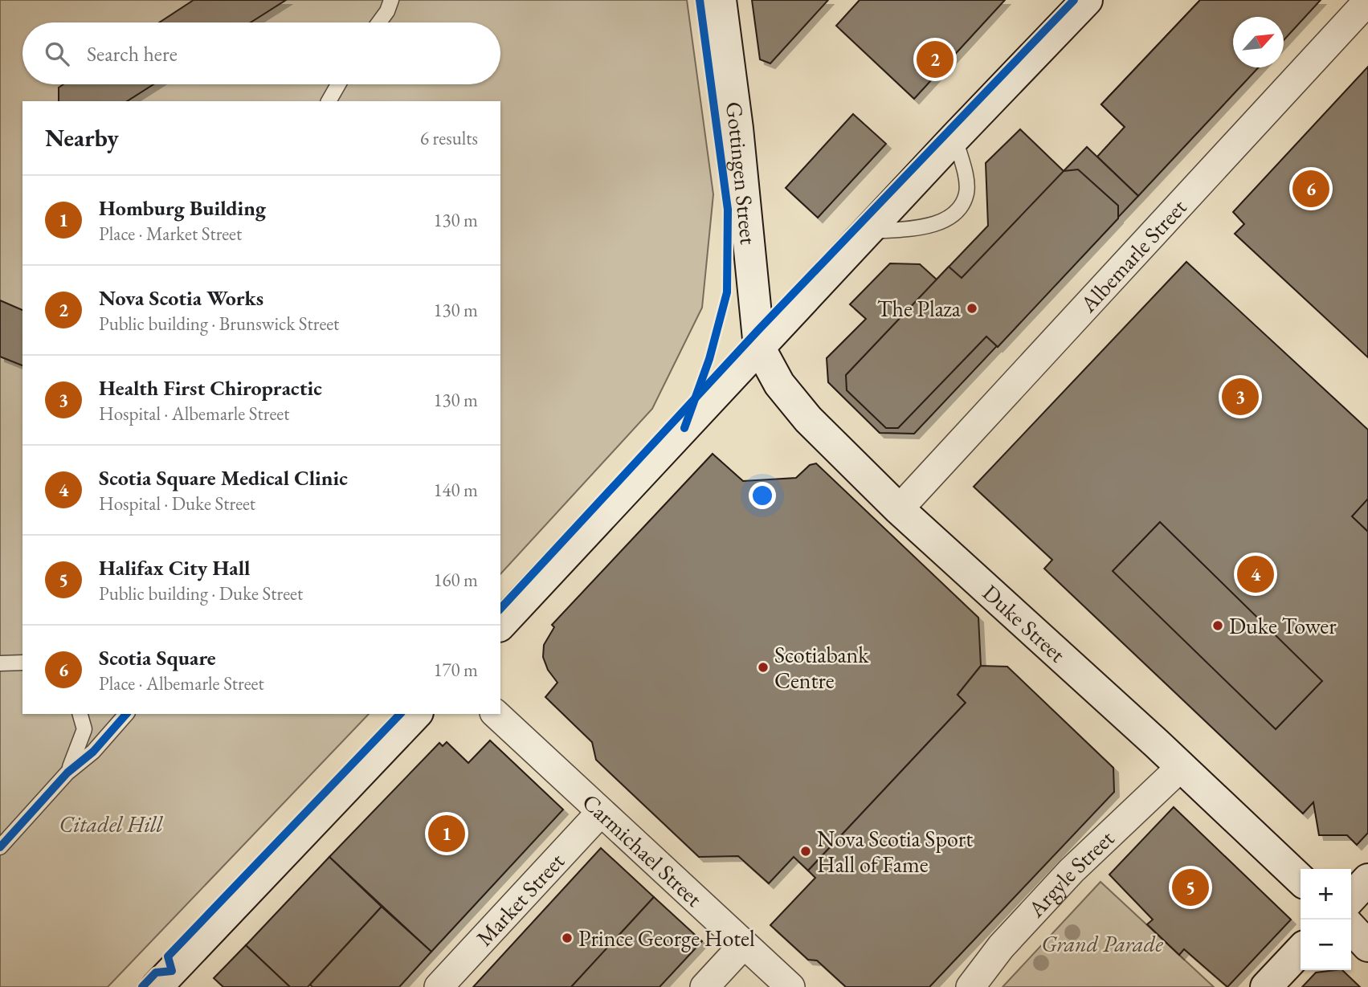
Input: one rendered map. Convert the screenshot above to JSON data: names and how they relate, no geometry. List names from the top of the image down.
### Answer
{
  "streets": {
    "street": [
      "Gottingen Street",
      "Albemarle Street",
      "Duke Street",
      "Carmichael Street",
      "Argyle Street",
      "Market Street"
    ]
  },
  "crossings": [
    ["Gottingen Street", "Duke Street"],
    ["Albemarle Street", "Duke Street"],
    ["Duke Street", "Argyle Street"],
    ["Carmichael Street", "Market Street"]
  ],
  "parks": ["Citadel Hill", "Grand Parade"],
  "places": [
    "The Plaza",
    "Duke Tower",
    "Scotiabank Centre",
    "Nova Scotia Sport Hall of Fame",
    "Prince George Hotel"
  ],
  "north": "top right",
  "page": {
    "search": "Search here",
    "pins": [
      "2",
      "6",
      "3",
      "4",
      "1",
      "5"
    ],
    "heading": ["Nearby", "6 results"],
    "list": [
      {
        "mark": "1",
        "name": "Homburg Building",
        "note": "Place · Market Street",
        "value": "130 m"
      },
      {
        "mark": "2",
        "name": "Nova Scotia Works",
        "note": "Public building · Brunswick Street",
        "value": "130 m"
      },
      {
        "mark": "3",
        "name": "Health First Chiropractic",
        "note": "Hospital · Albemarle Street",
        "value": "130 m"
      },
      {
        "mark": "4",
        "name": "Scotia Square Medical Clinic",
        "note": "Hospital · Duke Street",
        "value": "140 m"
      },
      {
        "mark": "5",
        "name": "Halifax City Hall",
        "note": "Public building · Duke Street",
        "value": "160 m"
      },
      {
        "mark": "6",
        "name": "Scotia Square",
        "note": "Place · Albemarle Street",
        "value": "170 m"
      }
    ],
    "map_buttons": ["+", "−"]
  }
}
